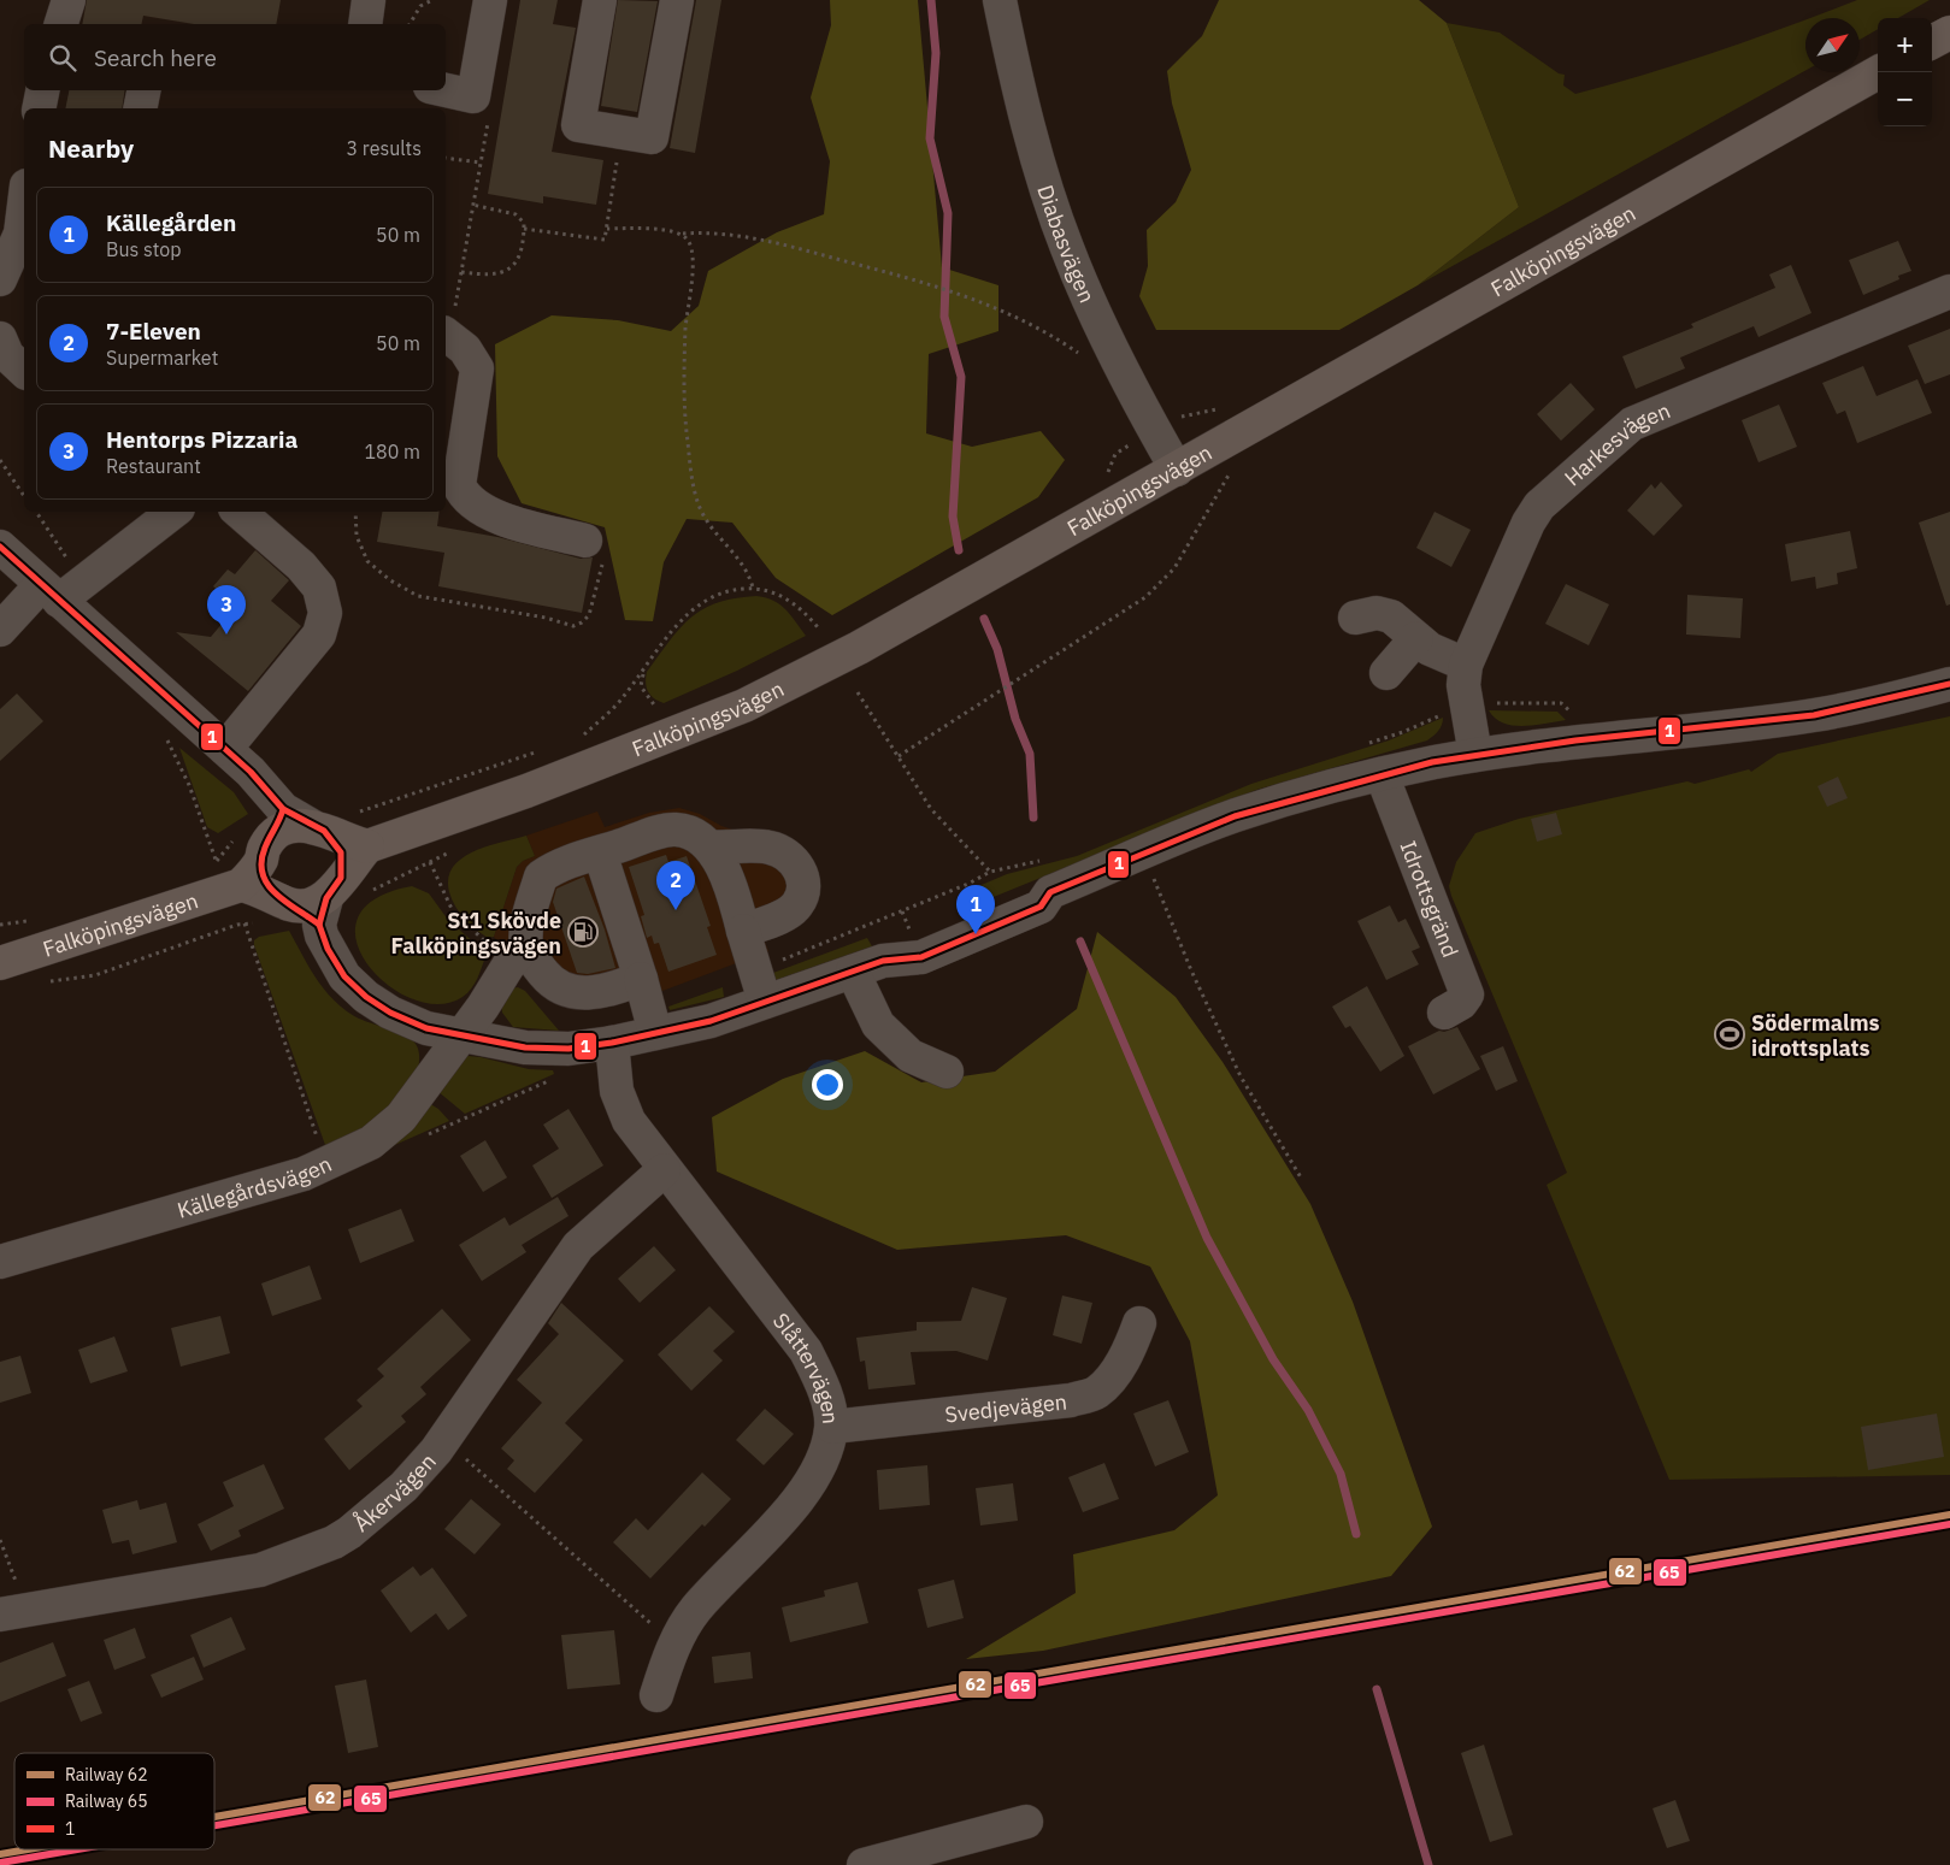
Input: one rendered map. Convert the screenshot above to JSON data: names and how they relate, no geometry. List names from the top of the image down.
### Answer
{
  "streets": {
    "main road": ["Falköpingsvägen"],
    "street": [
      "Diabasvägen",
      "Harkesvägen",
      "Idrottsgränd",
      "Källegårdsvägen",
      "Slåttervägen",
      "Svedjevägen",
      "Åkervägen"
    ]
  },
  "crossings": [
    ["Diabasvägen", "Falköpingsvägen"],
    ["Slåttervägen", "Svedjevägen"],
    ["Slåttervägen", "Åkervägen"]
  ],
  "places": {
    "fuel station": ["St1 Skövde Falköpingsvägen"],
    "sports": ["Södermalms idrottsplats"]
  },
  "lines": ["transit line 1", "rail line 62", "rail line 65"],
  "legend": ["Railway 62", "Railway 65", "1"],
  "north": "top right",
  "page": {
    "map_buttons": ["+", "−"],
    "search": "Search here",
    "heading": ["Nearby", "3 results"],
    "list": [
      {
        "mark": "1",
        "name": "Källegården",
        "note": "Bus stop",
        "value": "50 m"
      },
      {
        "mark": "2",
        "name": "7-Eleven",
        "note": "Supermarket",
        "value": "50 m"
      },
      {
        "mark": "3",
        "name": "Hentorps Pizzaria",
        "note": "Restaurant",
        "value": "180 m"
      }
    ],
    "pins": ["3", "2", "1"]
  }
}
